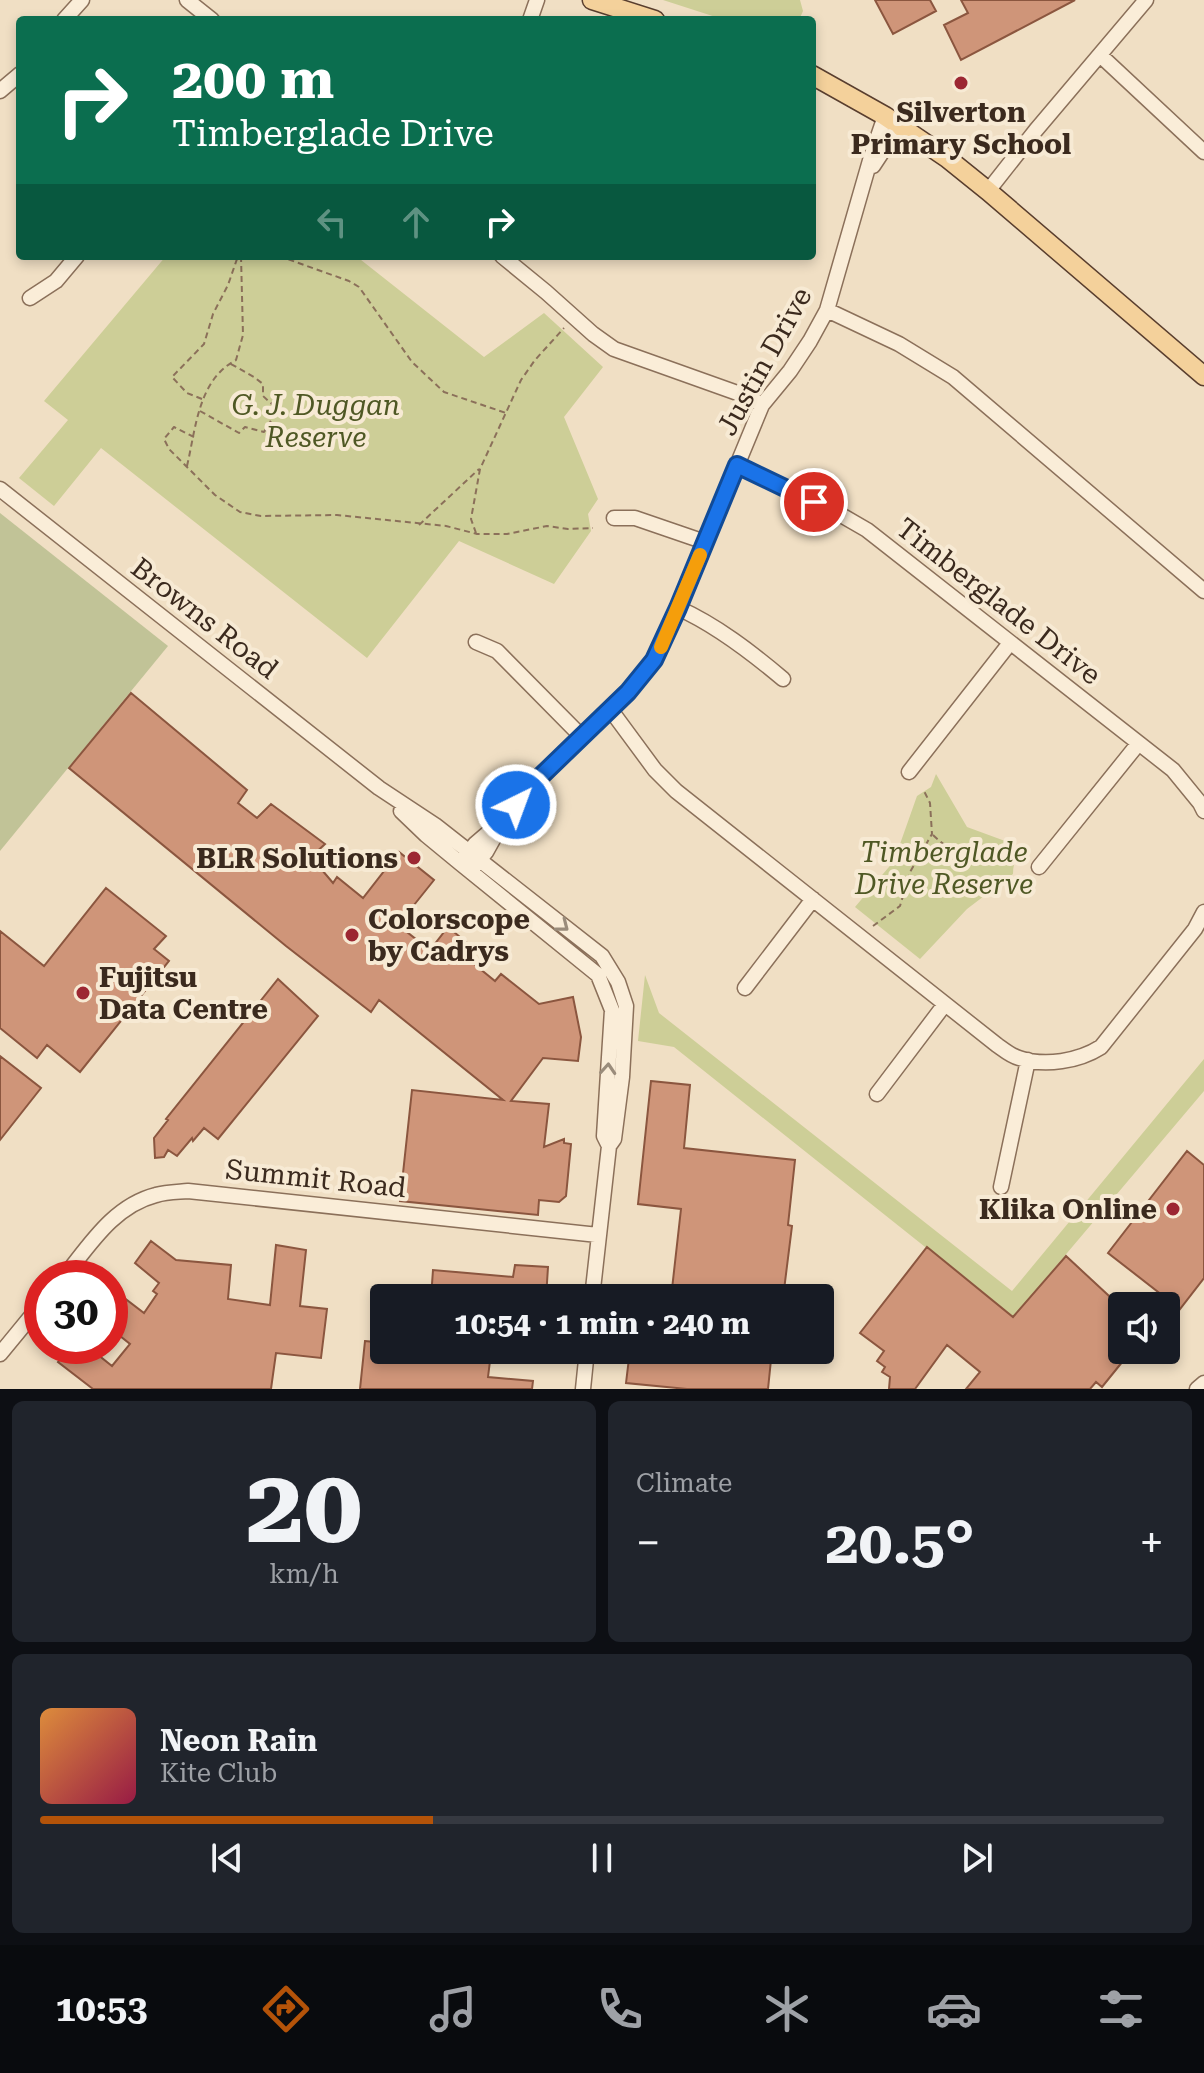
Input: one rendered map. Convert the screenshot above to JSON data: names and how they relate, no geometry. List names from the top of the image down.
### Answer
{
  "streets": {
    "street": [
      "Justin Drive",
      "Timberglade Drive",
      "Browns Road",
      "Summit Road"
    ]
  },
  "crossings": [
    ["Justin Drive", "Timberglade Drive"],
    ["Justin Drive", "Browns Road"],
    ["Browns Road", "Summit Road"]
  ],
  "parks": ["G. J. Duggan Reserve", "Timberglade Drive Reserve"],
  "places": [
    "Silverton Primary School",
    "BLR Solutions",
    "Colorscope by Cadrys",
    "Fujitsu Data Centre",
    "Klika Online"
  ],
  "page": {
    "turn": ["200 m", "Timberglade Drive"],
    "limit": "30",
    "trip": "10:54 · 1 min · 240 m",
    "tile": [
      ["20", "km/h"],
      "Climate"
    ],
    "heat": ["−", "20.5°", "+"],
    "song": ["Neon Rain", "Kite Club"],
    "tabs": "10:53"
  }
}
